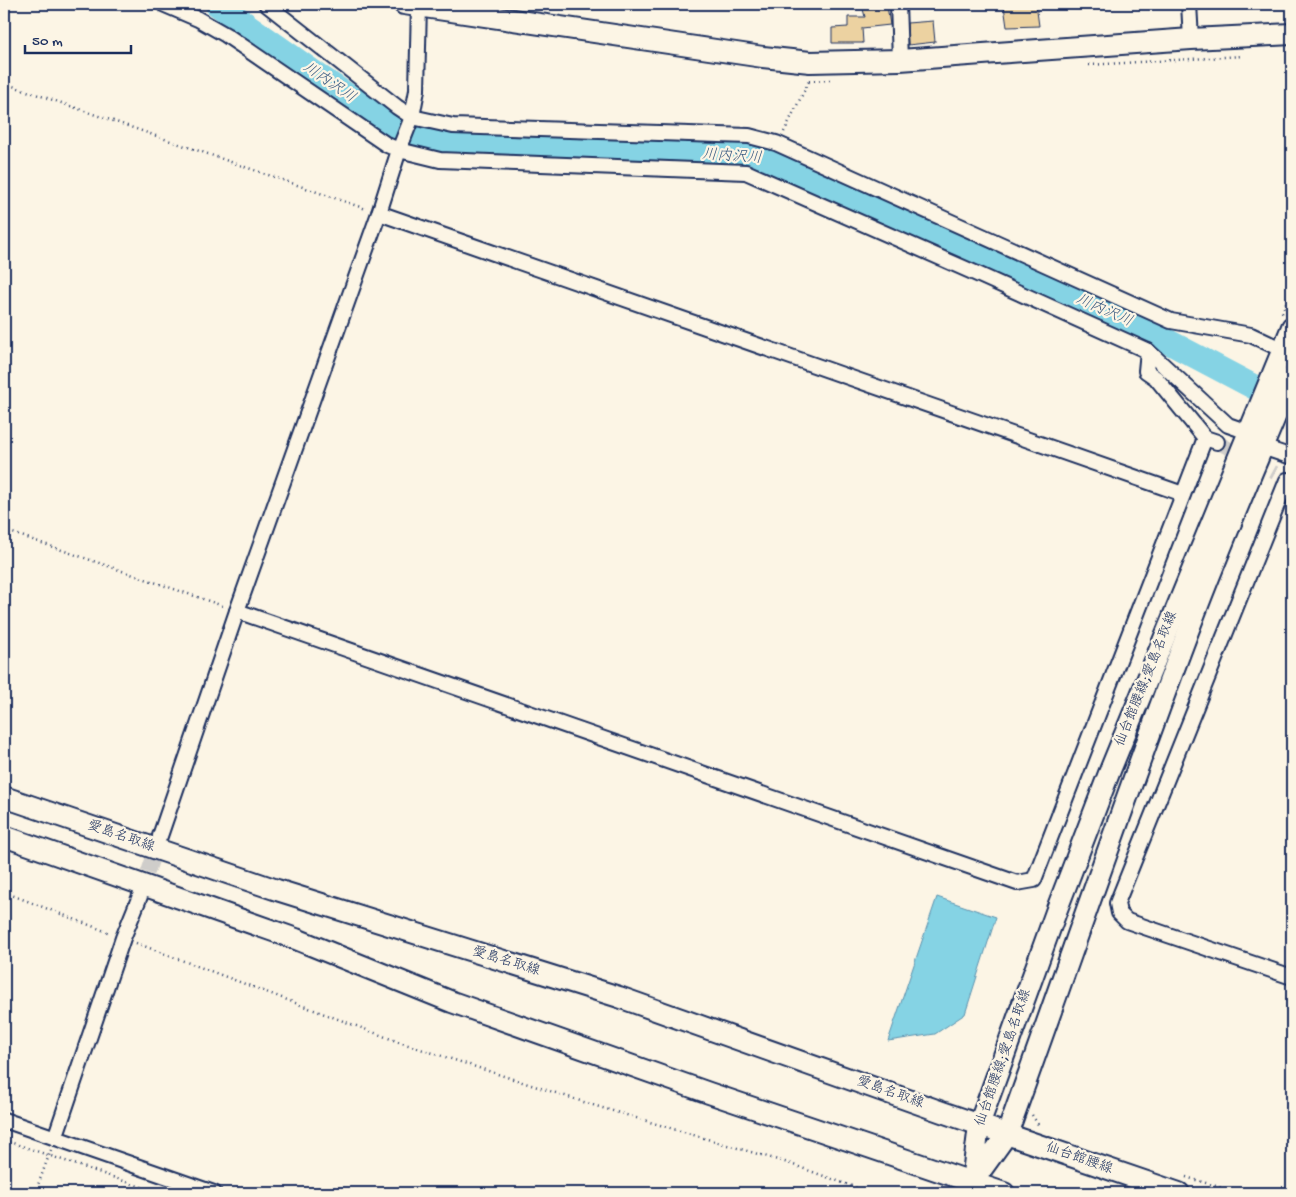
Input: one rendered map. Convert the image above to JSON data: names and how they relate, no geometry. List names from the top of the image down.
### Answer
{
  "streets": {
    "main road": ["仙台館腰線;愛島名取線", "愛島名取線", "仙台館腰線"]
  },
  "crossings": [
    ["仙台館腰線;愛島名取線", "愛島名取線"],
    ["仙台館腰線;愛島名取線", "仙台館腰線"],
    ["愛島名取線", "仙台館腰線"]
  ],
  "water": ["川内沢川"],
  "scale_bar": "50 m"
}
